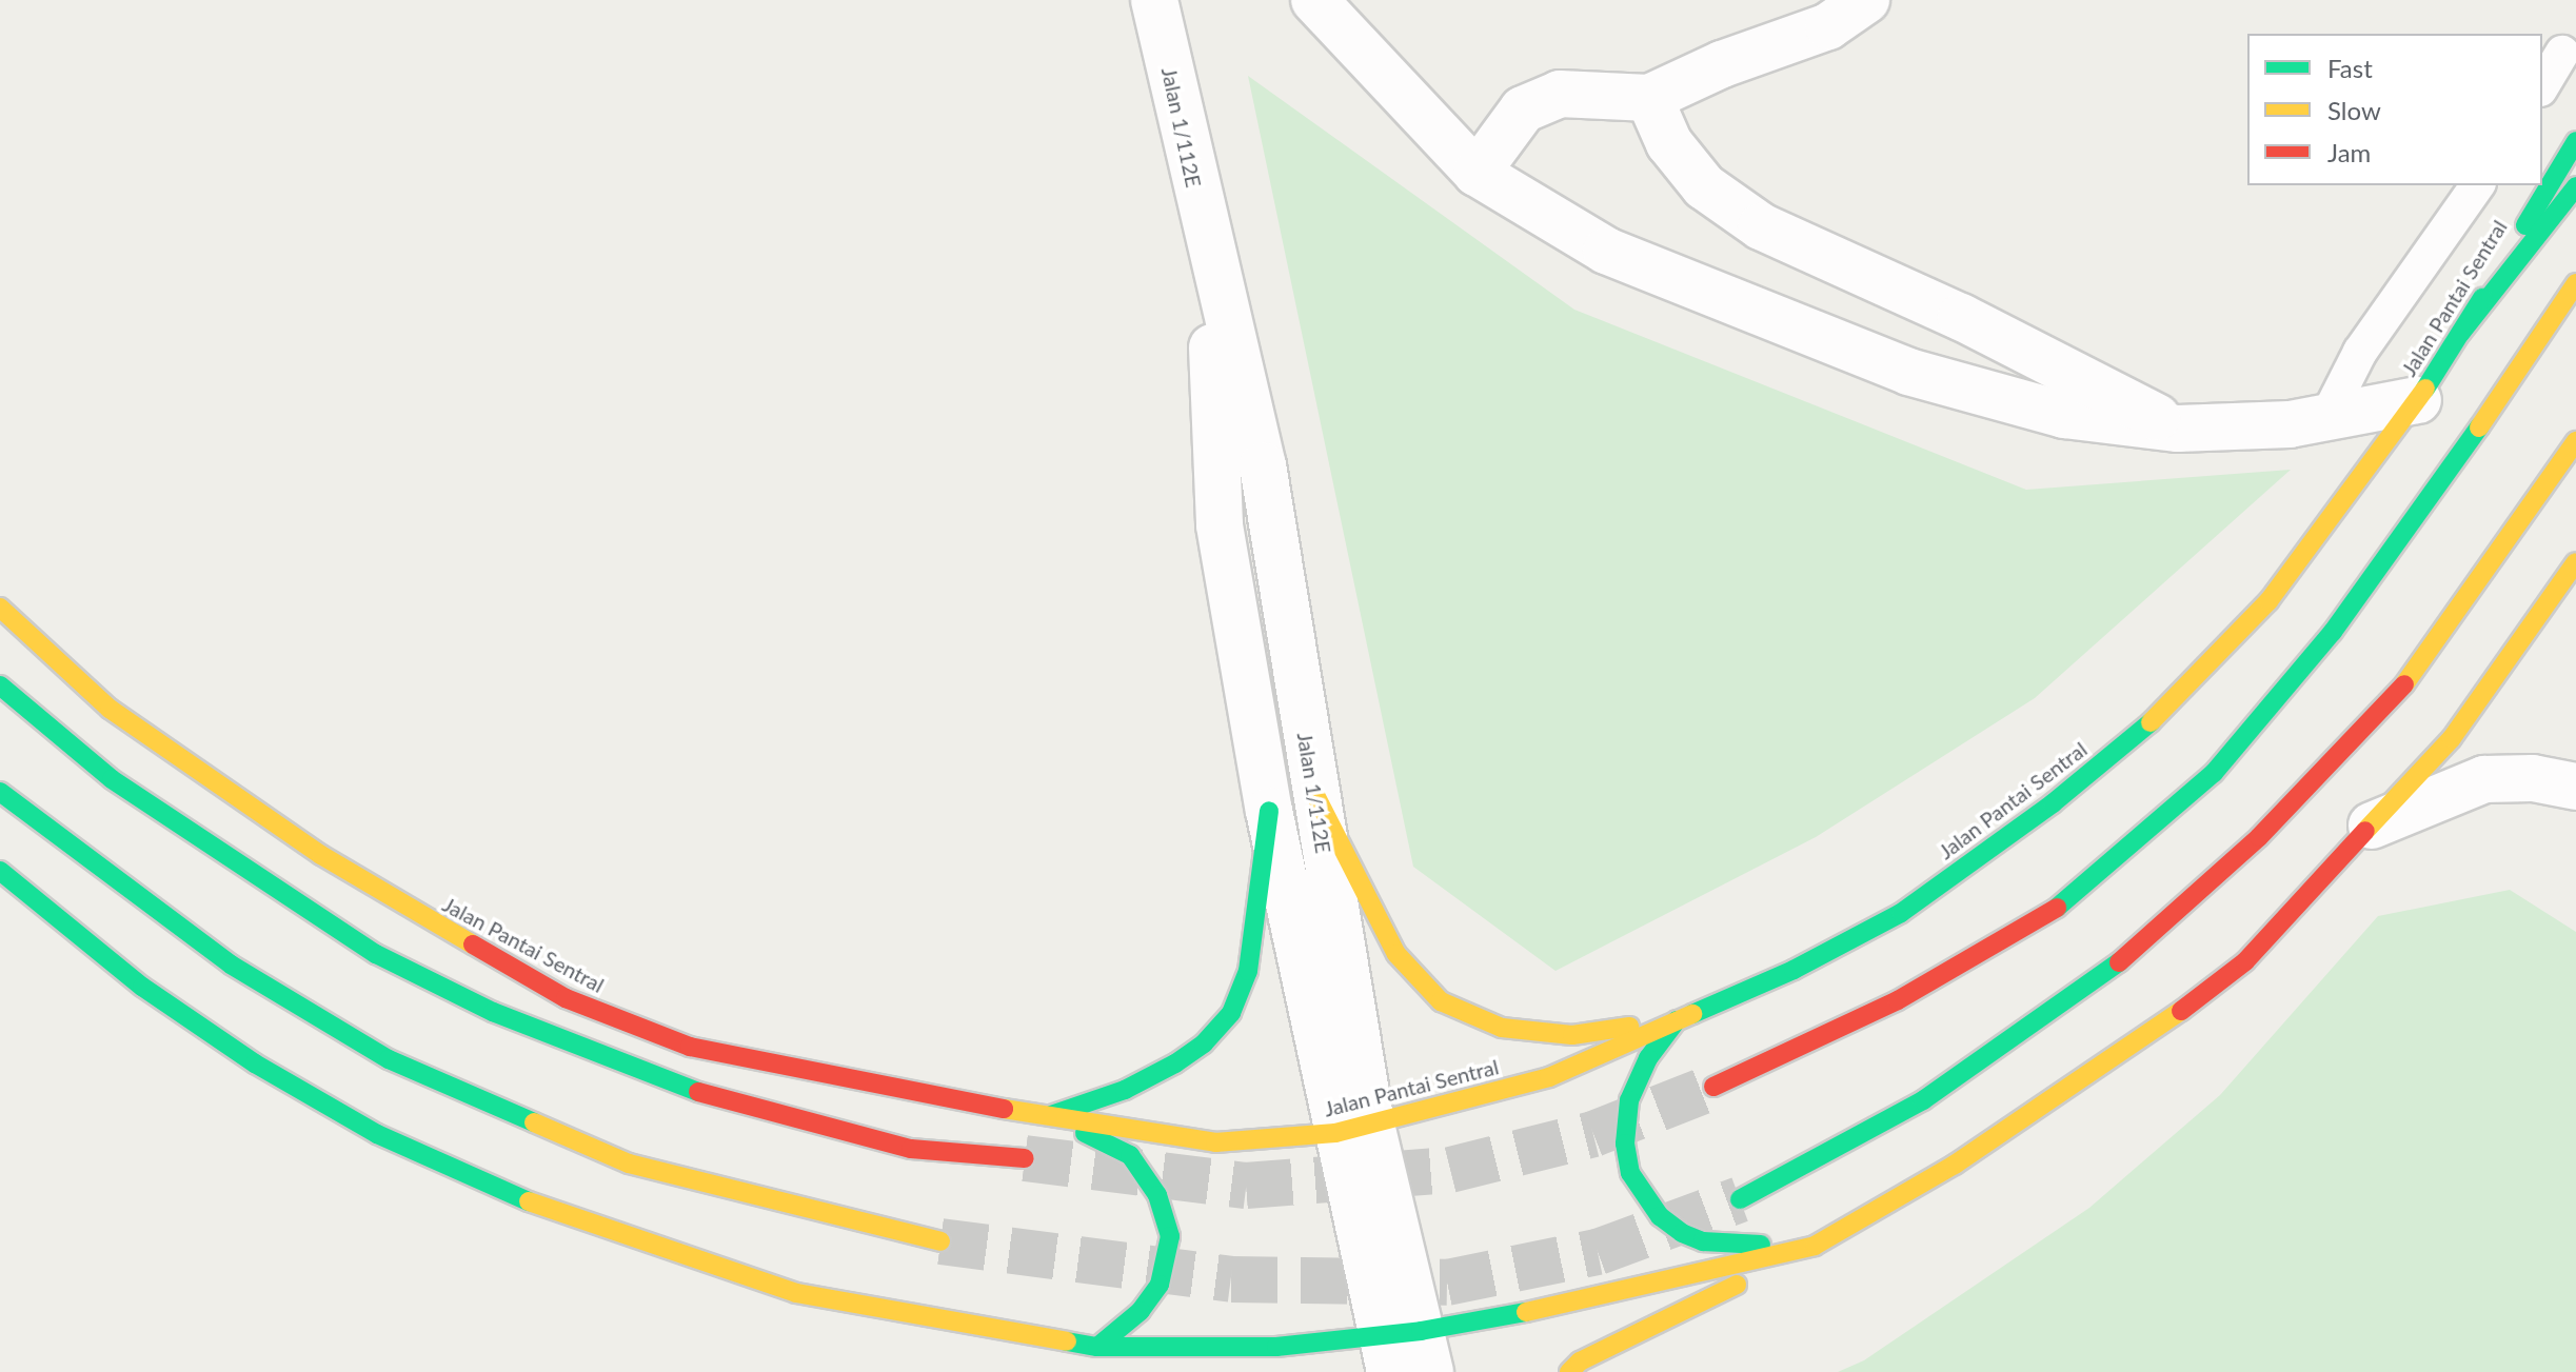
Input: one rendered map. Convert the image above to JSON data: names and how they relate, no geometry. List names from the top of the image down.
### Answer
{
  "streets": {
    "main road": ["Jalan Pantai Sentral"],
    "street": ["Jalan 1/112E"]
  },
  "crossings": [
    ["Jalan 1/112E", "Jalan Pantai Sentral"]
  ],
  "legend": ["Fast", "Slow", "Jam"]
}
